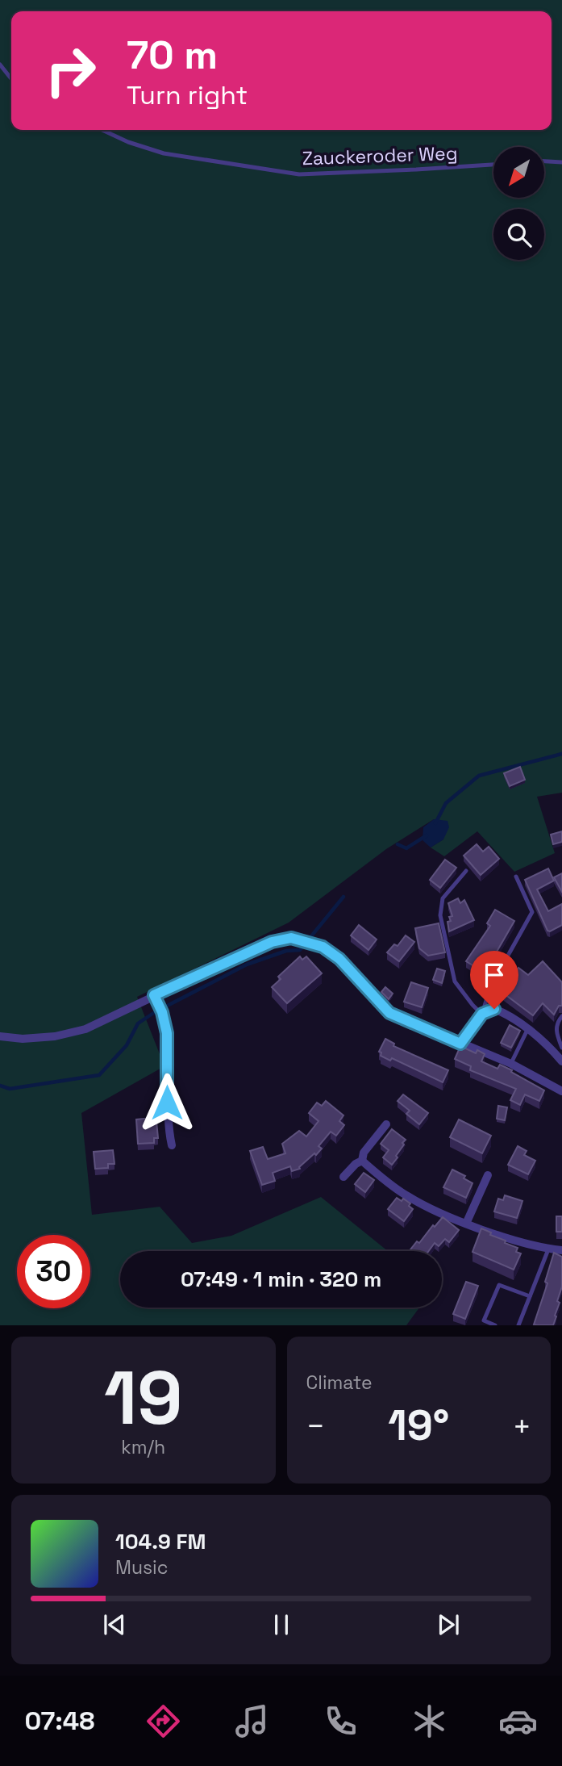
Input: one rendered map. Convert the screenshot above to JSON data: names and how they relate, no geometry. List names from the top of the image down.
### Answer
{
  "streets": {
    "lane": ["Zauckeroder Weg"]
  },
  "north": "bottom left",
  "page": {
    "turn": ["70 m", "Turn right"],
    "limit": "30",
    "trip": "07:49 · 1 min · 320 m",
    "tile": [
      ["19", "km/h"],
      "Climate"
    ],
    "heat": ["−", "19°", "+"],
    "song": ["104.9 FM", "Music"],
    "tabs": "07:48"
  }
}
